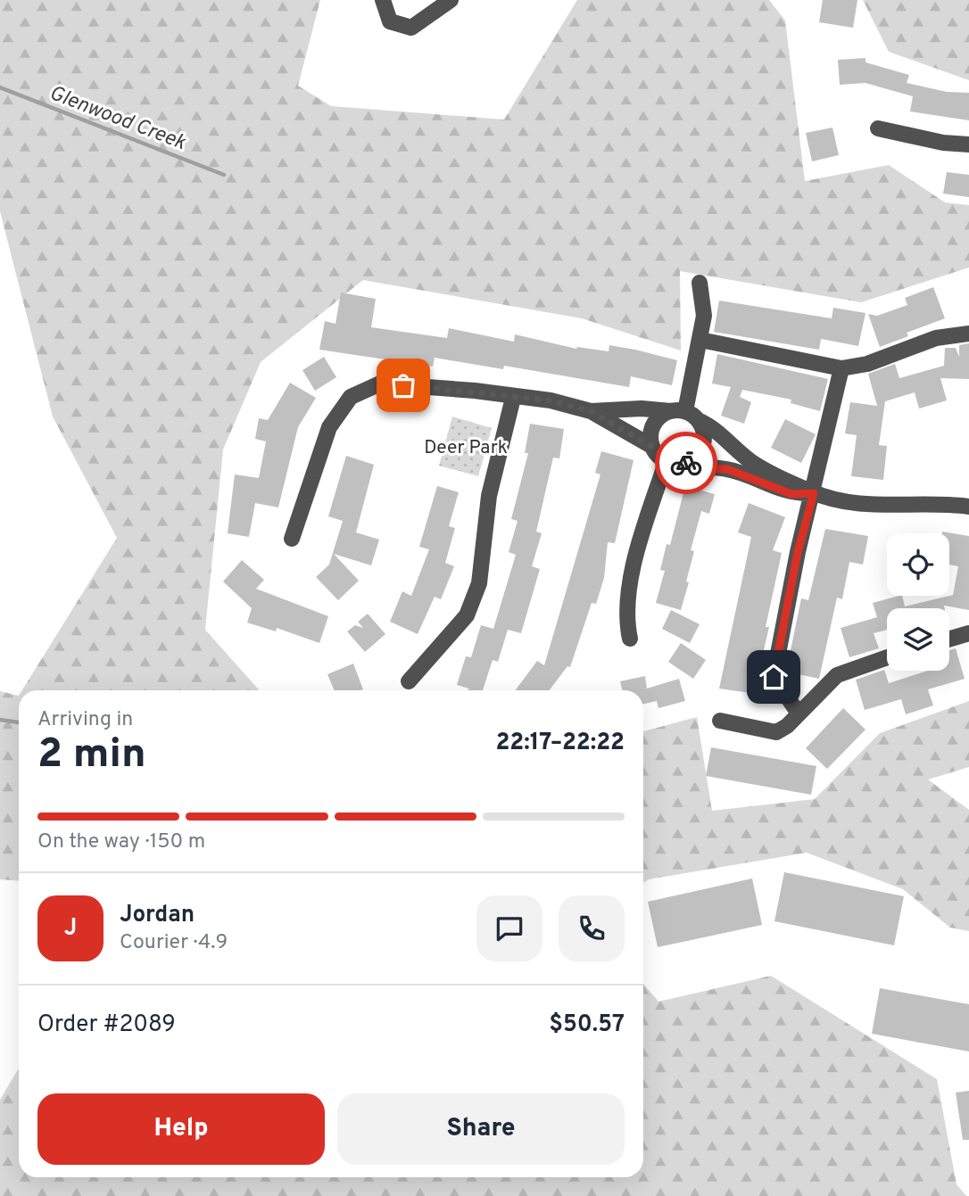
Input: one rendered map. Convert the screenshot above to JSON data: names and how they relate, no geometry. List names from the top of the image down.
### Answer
{
  "water": ["Glenwood Creek"],
  "parks": ["Deer Park"],
  "page": {
    "heading": ["2 min", "Arriving in", "22:17–22:22"],
    "panel": [
      "Jordan",
      "Courier · 4.9",
      "Order #2089",
      "$50.57"
    ],
    "bar": "On the way · 150 m",
    "round": "J",
    "buttons": ["Help", "Share"]
  }
}
